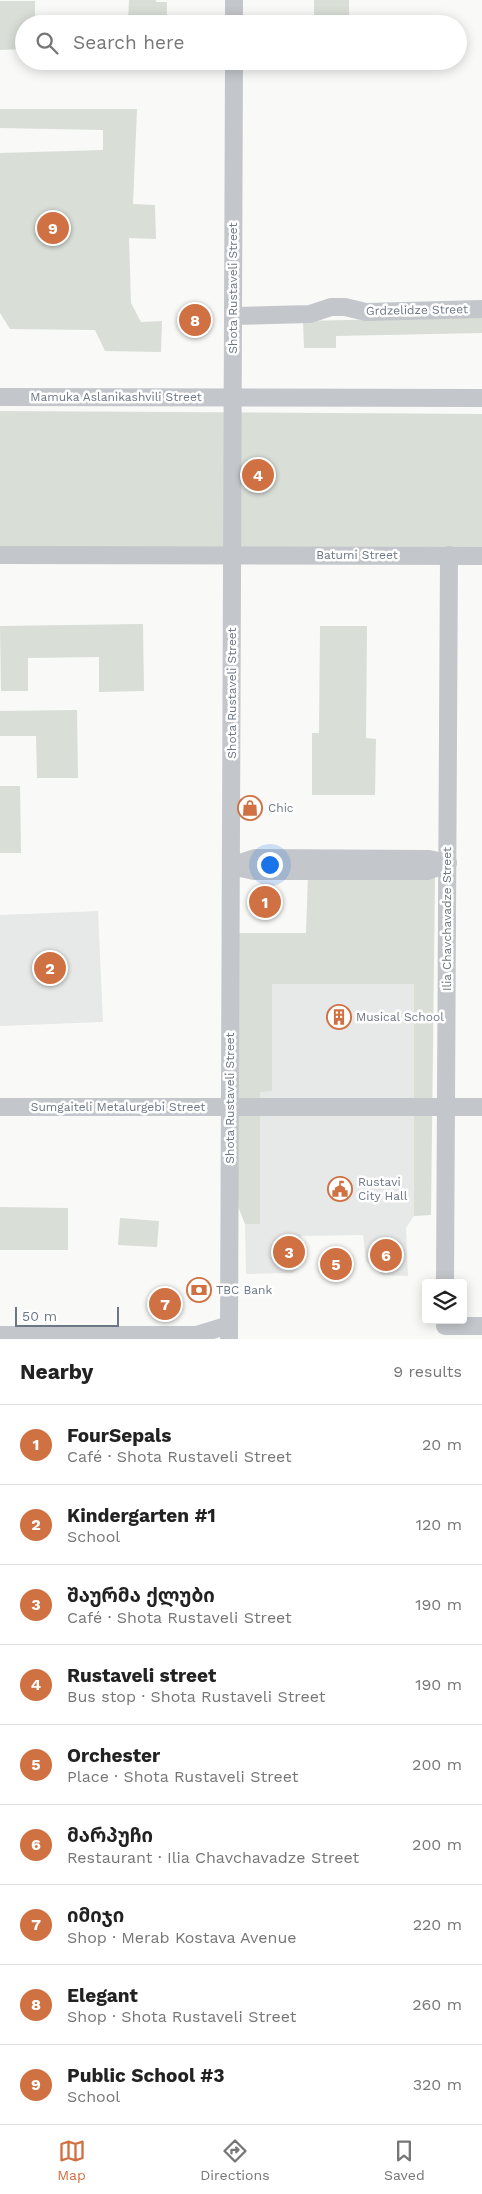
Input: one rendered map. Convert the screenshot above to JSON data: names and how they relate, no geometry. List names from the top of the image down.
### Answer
{
  "streets": {
    "street": [
      "Shota Rustaveli Street",
      "Grdzelidze Street",
      "Mamuka Aslanikashvili Street",
      "Batumi Street",
      "Ilia Chavchavadze Street",
      "Sumgaiteli Metalurgebi Street"
    ]
  },
  "crossings": [
    ["Shota Rustaveli Street", "Grdzelidze Street"],
    ["Shota Rustaveli Street", "Mamuka Aslanikashvili Street"],
    ["Shota Rustaveli Street", "Batumi Street"],
    ["Shota Rustaveli Street", "Sumgaiteli Metalurgebi Street"],
    ["Batumi Street", "Ilia Chavchavadze Street"],
    ["Ilia Chavchavadze Street", "Sumgaiteli Metalurgebi Street"]
  ],
  "places": {
    "shop": ["Chic"],
    "building": ["Musical School"],
    "public building": ["Rustavi City Hall"],
    "bank": ["TBC Bank"]
  },
  "scale_bar": "50 m",
  "page": {
    "search": "Search here",
    "pins": [
      "9",
      "8",
      "4",
      "1",
      "2",
      "3",
      "6",
      "5",
      "7"
    ],
    "scale": "50 m",
    "heading": ["Nearby", "9 results"],
    "list": [
      {
        "mark": "1",
        "name": "FourSepals",
        "note": "Café · Shota Rustaveli Street",
        "value": "20 m"
      },
      {
        "mark": "2",
        "name": "Kindergarten #1",
        "note": "School",
        "value": "120 m"
      },
      {
        "mark": "3",
        "name": "შაურმა ქლუბი",
        "note": "Café · Shota Rustaveli Street",
        "value": "190 m"
      },
      {
        "mark": "4",
        "name": "Rustaveli street",
        "note": "Bus stop · Shota Rustaveli Street",
        "value": "190 m"
      },
      {
        "mark": "5",
        "name": "Orchester",
        "note": "Place · Shota Rustaveli Street",
        "value": "200 m"
      },
      {
        "mark": "6",
        "name": "მარპუჩი",
        "note": "Restaurant · Ilia Chavchavadze Street",
        "value": "200 m"
      },
      {
        "mark": "7",
        "name": "იმიჯი",
        "note": "Shop · Merab Kostava Avenue",
        "value": "220 m"
      },
      {
        "mark": "8",
        "name": "Elegant",
        "note": "Shop · Shota Rustaveli Street",
        "value": "260 m"
      },
      {
        "mark": "9",
        "name": "Public School #3",
        "note": "School",
        "value": "320 m"
      }
    ],
    "nav": ["Map", "Directions", "Saved"]
  }
}
